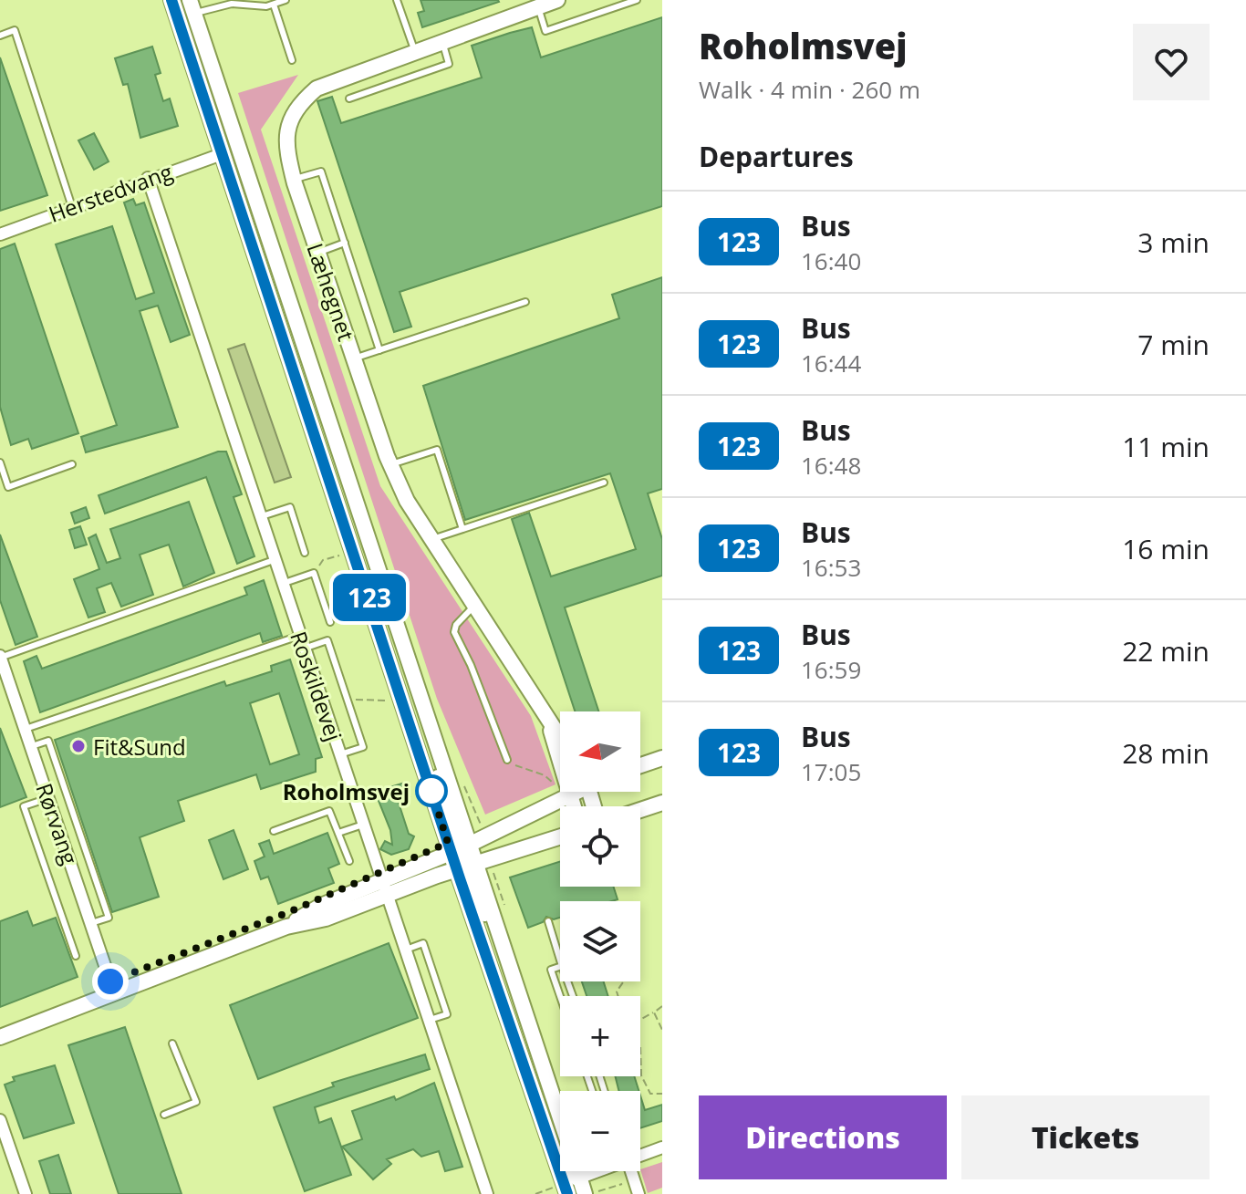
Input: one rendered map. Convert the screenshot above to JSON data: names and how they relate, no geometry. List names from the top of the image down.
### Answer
{
  "streets": {
    "main road": ["Læhegnet"],
    "street": ["Herstedvang", "Roskildevej", "Rørvang"]
  },
  "crossings": [
    ["Herstedvang", "Roskildevej"]
  ],
  "places": ["Fit&Sund", "Roholmsvej"],
  "lines": ["bus line 123"],
  "north": "left",
  "page": {
    "on_map": "123",
    "heading": [
      ["Roholmsvej", "Walk · 4 min · 260 m"],
      "Departures"
    ],
    "list": [
      {
        "mark": "123",
        "name": "Bus",
        "note": "16:40",
        "value": "3 min"
      },
      {
        "mark": "123",
        "name": "Bus",
        "note": "16:44",
        "value": "7 min"
      },
      {
        "mark": "123",
        "name": "Bus",
        "note": "16:48",
        "value": "11 min"
      },
      {
        "mark": "123",
        "name": "Bus",
        "note": "16:53",
        "value": "16 min"
      },
      {
        "mark": "123",
        "name": "Bus",
        "note": "16:59",
        "value": "22 min"
      },
      {
        "mark": "123",
        "name": "Bus",
        "note": "17:05",
        "value": "28 min"
      }
    ],
    "map_buttons": ["+", "−"],
    "buttons": ["Directions", "Tickets"]
  }
}
